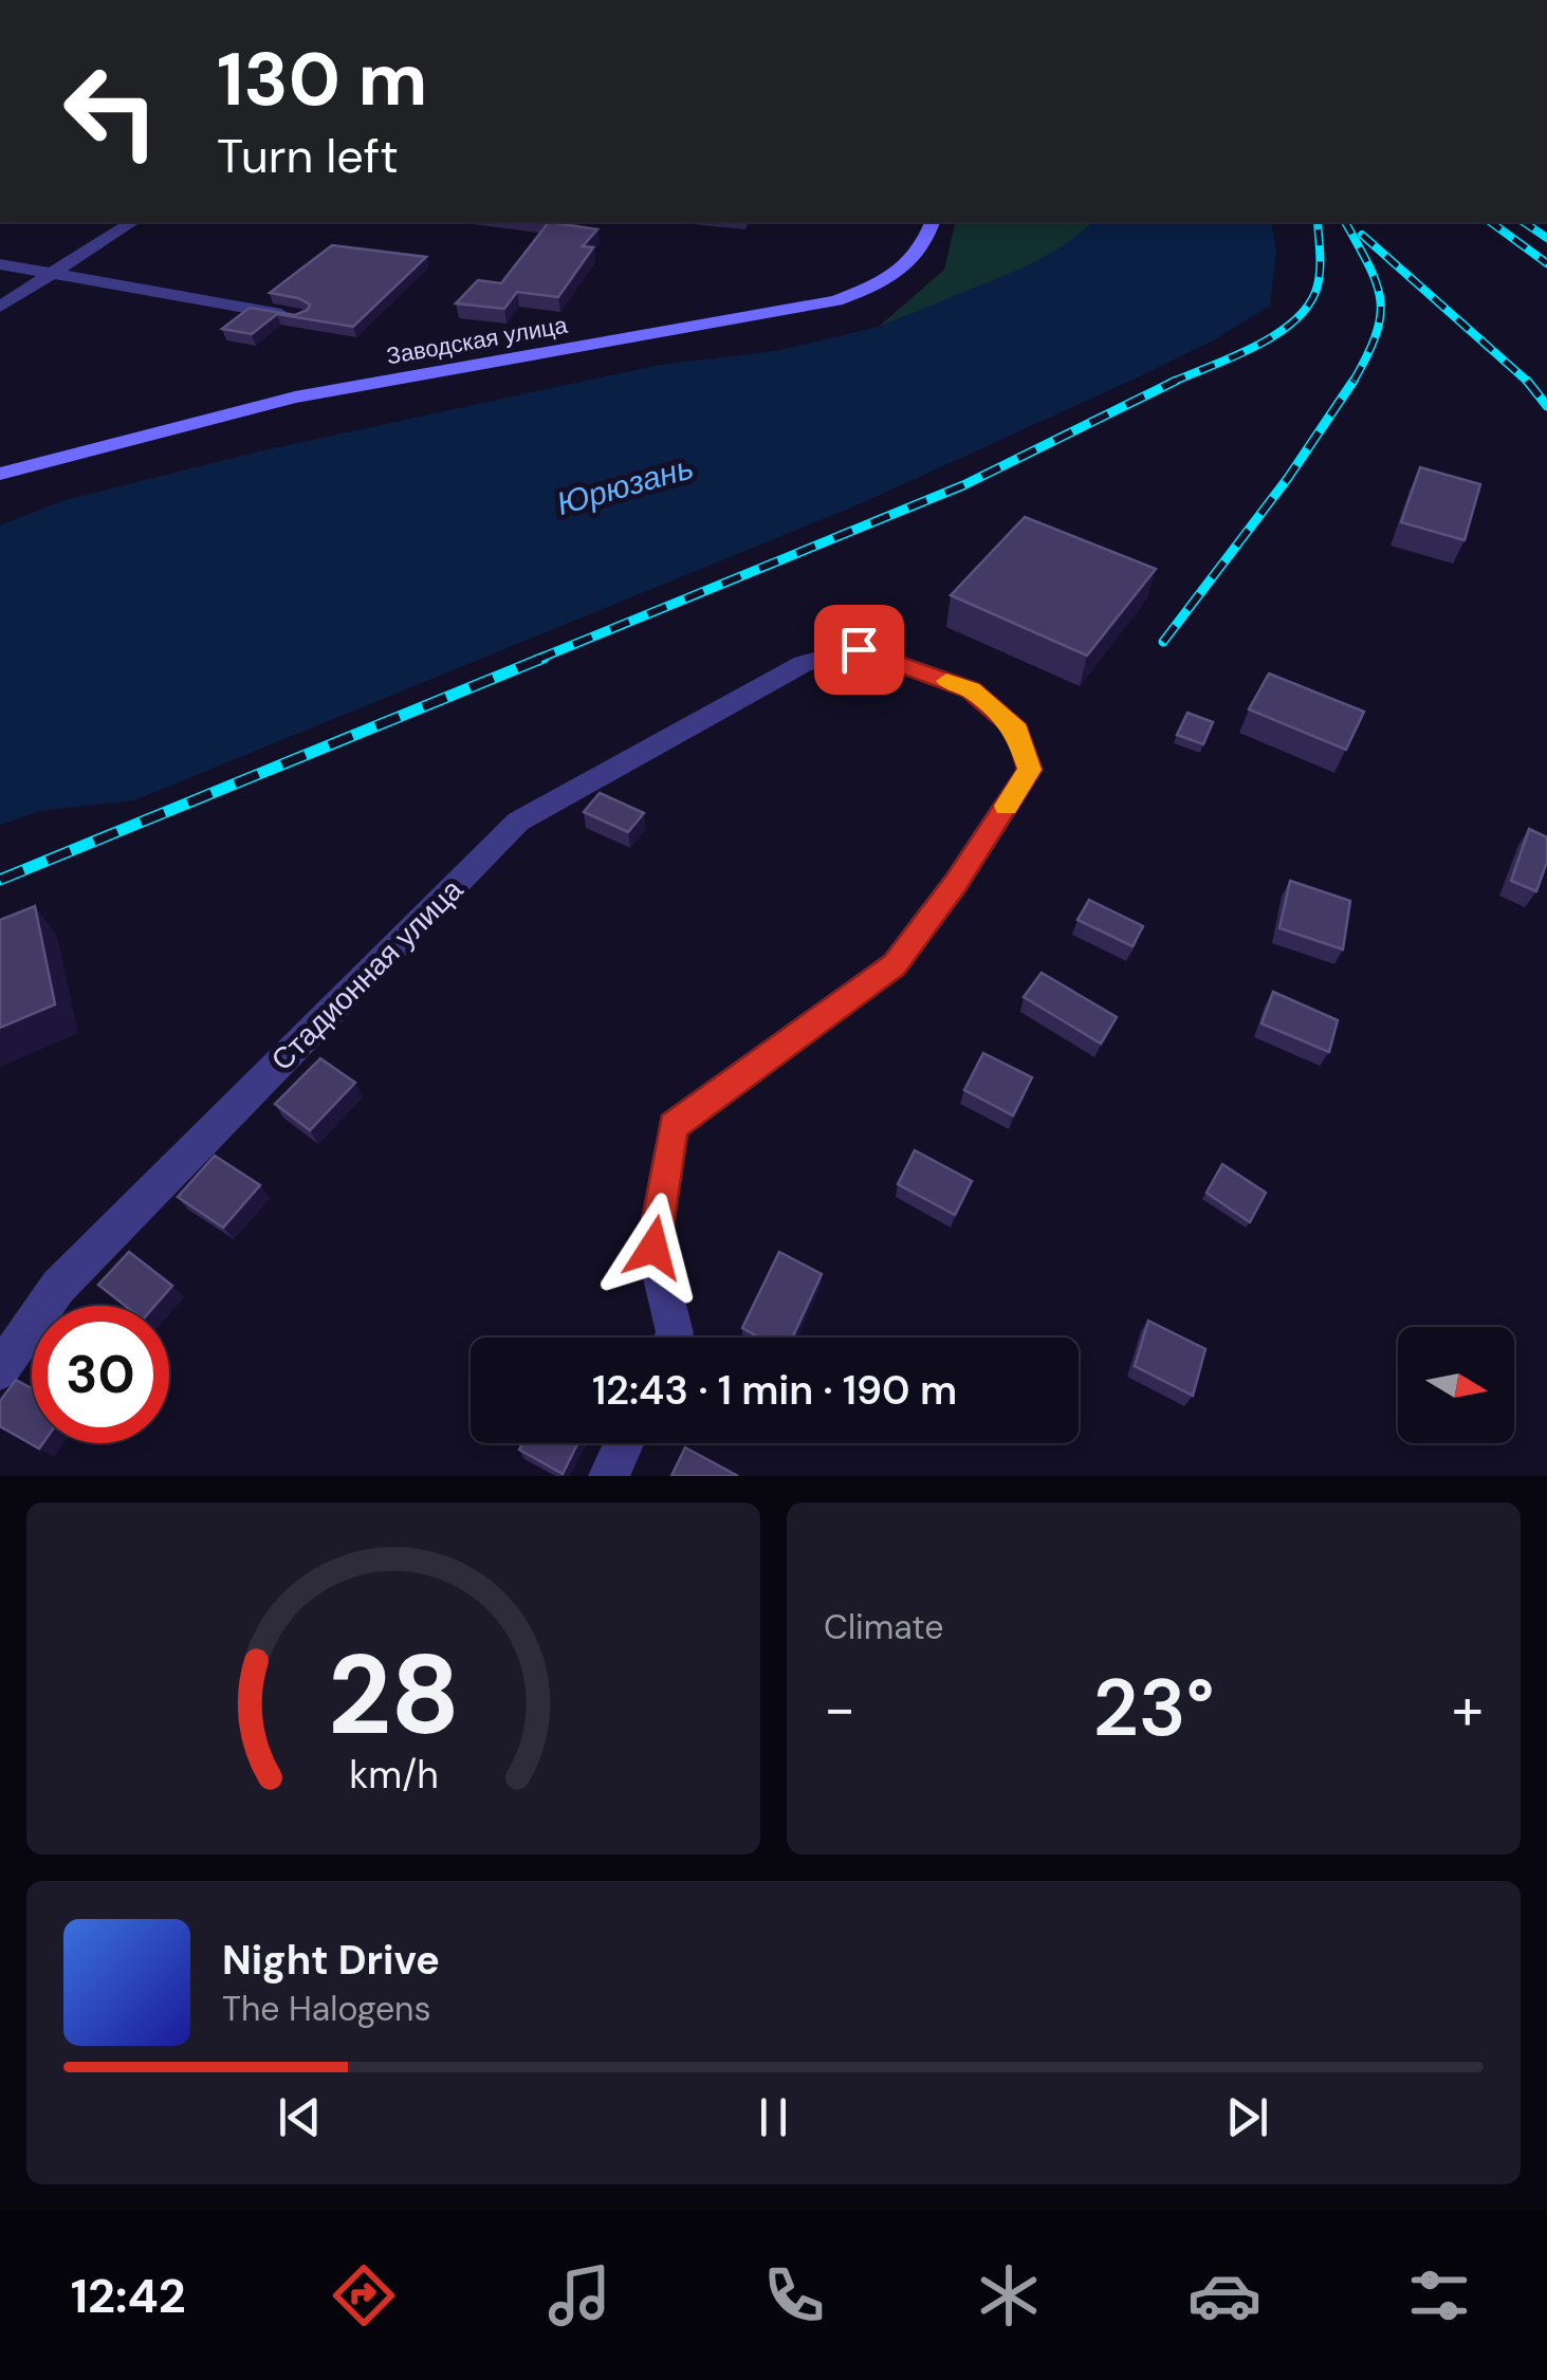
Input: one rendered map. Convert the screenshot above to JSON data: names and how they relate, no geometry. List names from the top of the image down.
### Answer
{
  "streets": {
    "street": ["Заводская улица", "Стадионная улица"]
  },
  "water": ["Юрюзань"],
  "north": "right",
  "page": {
    "turn": ["130 m", "Turn left"],
    "limit": "30",
    "trip": "12:43 · 1 min · 190 m",
    "tile": "Climate",
    "heat": ["−", "23°", "+"],
    "song": ["Night Drive", "The Halogens"],
    "tabs": "12:42",
    "gauge": ["28", "km/h"]
  }
}
